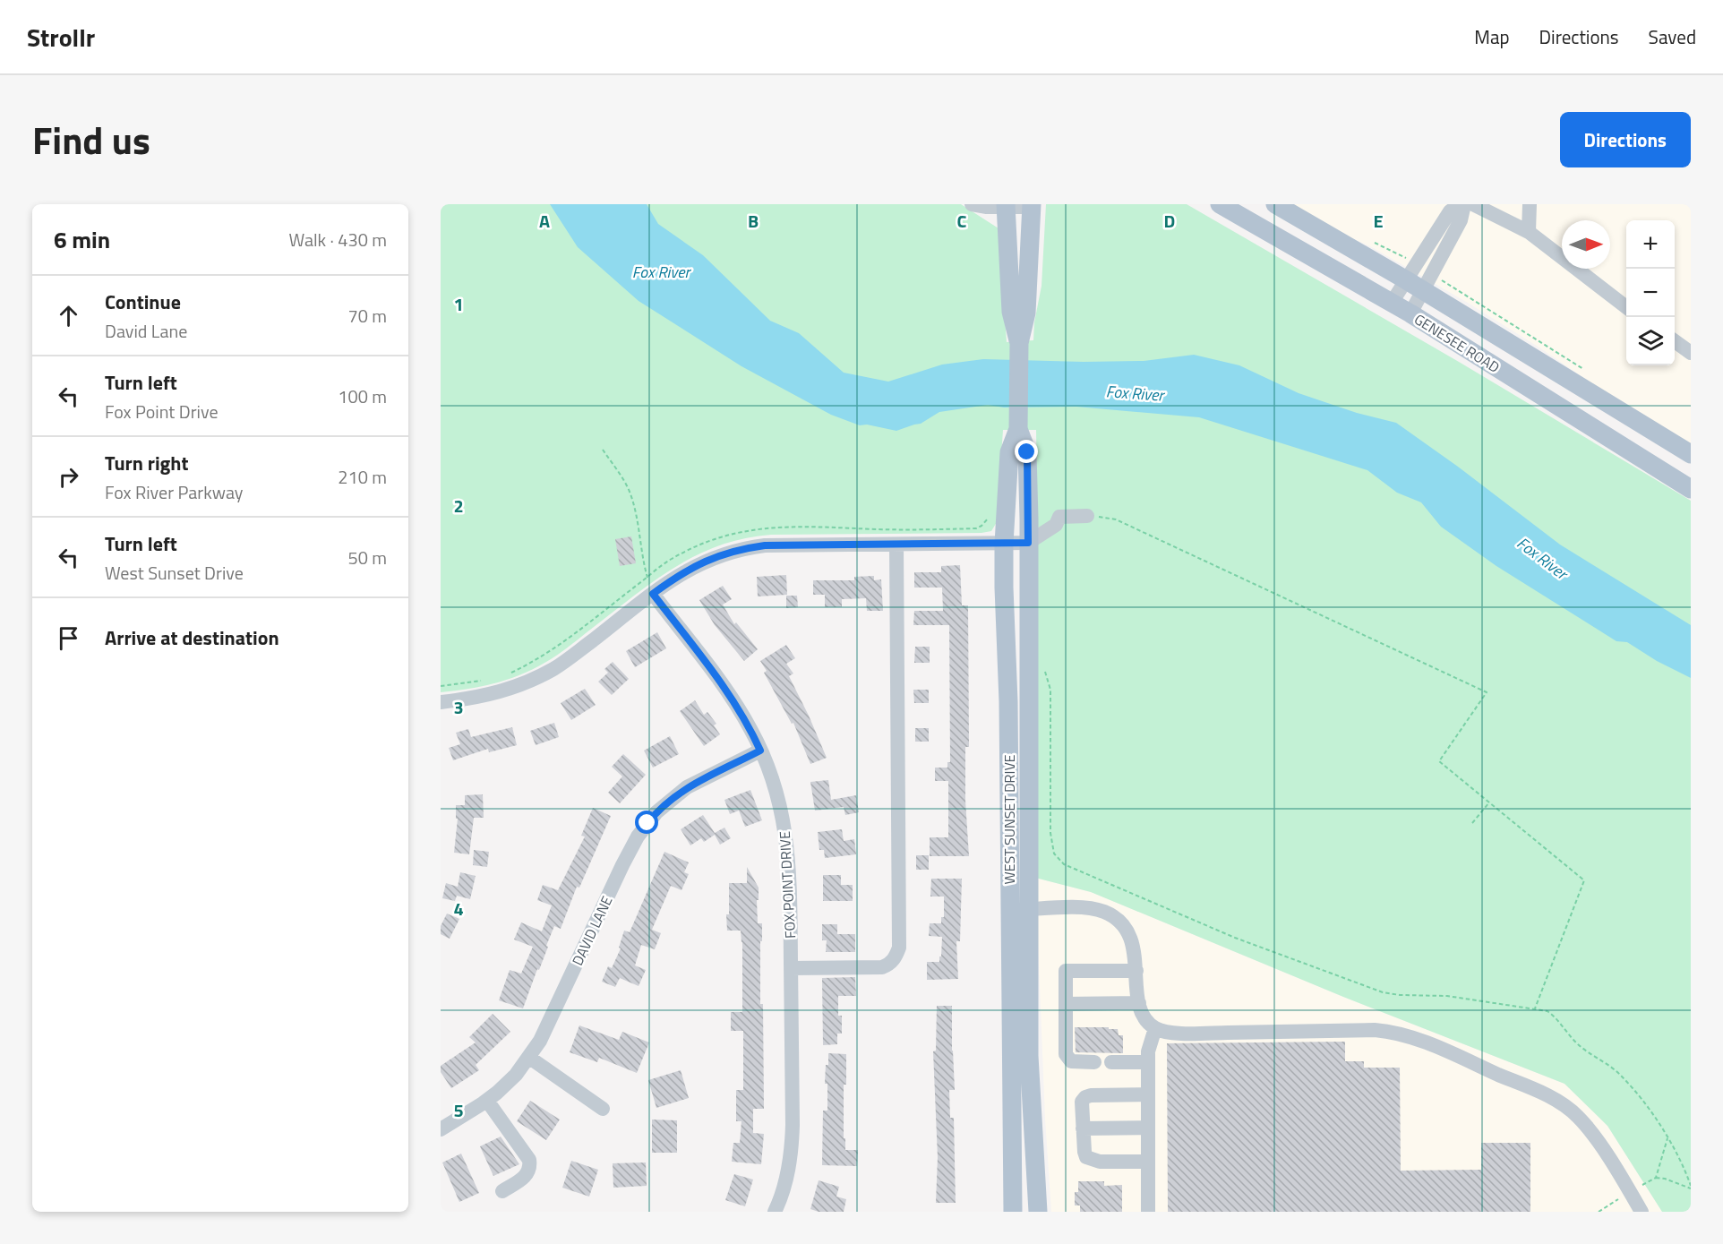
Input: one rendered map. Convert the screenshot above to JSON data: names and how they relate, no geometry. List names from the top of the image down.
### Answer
{
  "streets": {
    "main road": ["GENESEE ROAD", "WEST SUNSET DRIVE"],
    "street": ["FOX POINT DRIVE", "DAVID LANE"]
  },
  "crossings": [
    ["FOX POINT DRIVE", "DAVID LANE"]
  ],
  "water": ["Fox River"],
  "north": "right",
  "page": {
    "header": "Strollr",
    "nav": ["Map", "Directions", "Saved"],
    "title": "Find us",
    "buttons": "Directions",
    "heading": ["6 min", "Walk · 430 m"],
    "map_buttons": ["+", "−"],
    "list": [
      ["Continue", "David Lane", "70 m"],
      ["Turn left", "Fox Point Drive", "100 m"],
      ["Turn right", "Fox River Parkway", "210 m"],
      ["Turn left", "West Sunset Drive", "50 m"],
      "Arrive at destination"
    ]
  },
  "grid": {
    "columns": [
      "A",
      "B",
      "C",
      "D",
      "E"
    ],
    "rows": [
      "1",
      "2",
      "3",
      "4",
      "5"
    ]
  }
}
